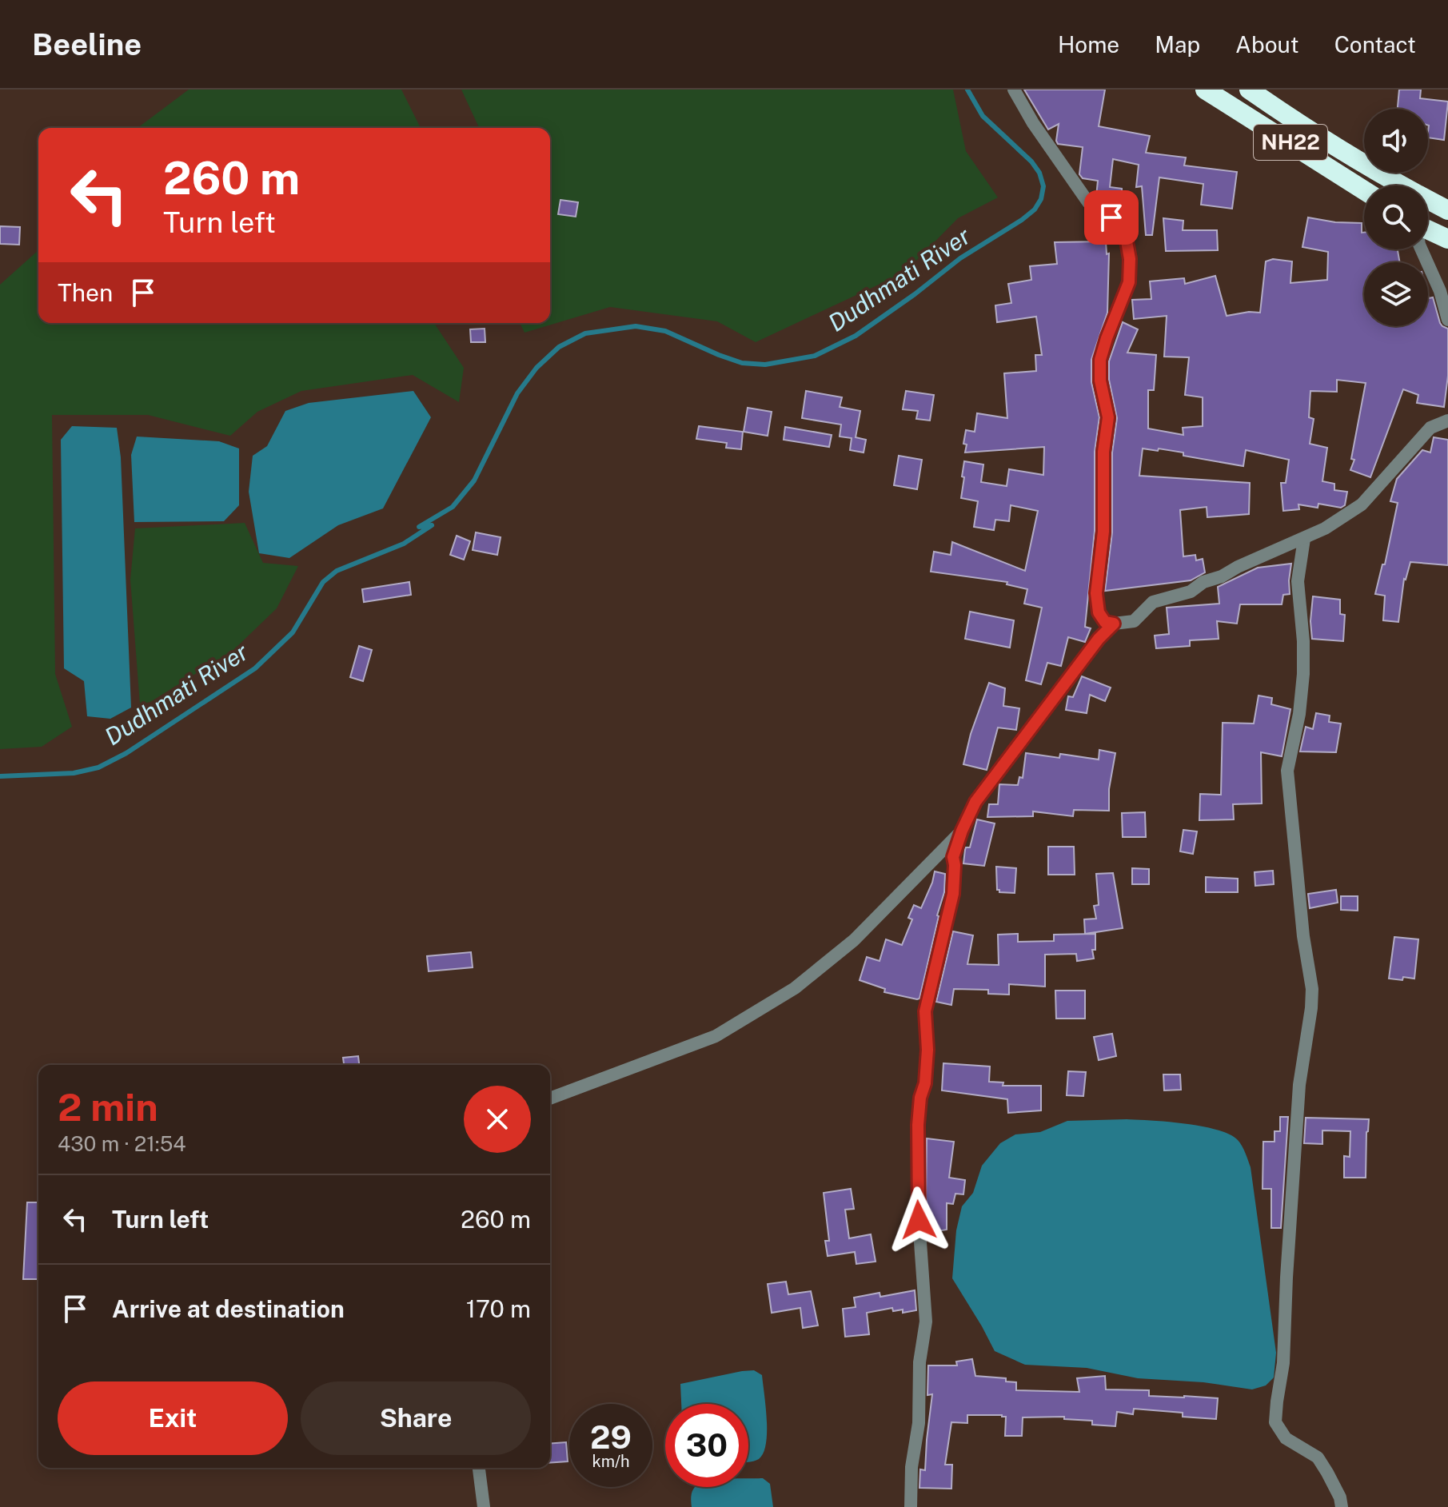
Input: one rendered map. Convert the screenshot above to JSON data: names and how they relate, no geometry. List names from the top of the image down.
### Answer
{
  "streets": {
    "highway": ["NH22"]
  },
  "water": ["Dudhmati River"],
  "page": {
    "header": "Beeline",
    "nav": [
      "Home",
      "Map",
      "About",
      "Contact"
    ],
    "turn": ["260 m", "Turn left"],
    "then": "Then",
    "heading": ["2 min", "430 m · 21:54"],
    "list": [
      {
        "name": "Turn left",
        "value": "260 m"
      },
      {
        "name": "Arrive at destination",
        "value": "170 m"
      }
    ],
    "buttons": ["Exit", "Share"],
    "speed": "29 km/h",
    "limit": "30"
  }
}
